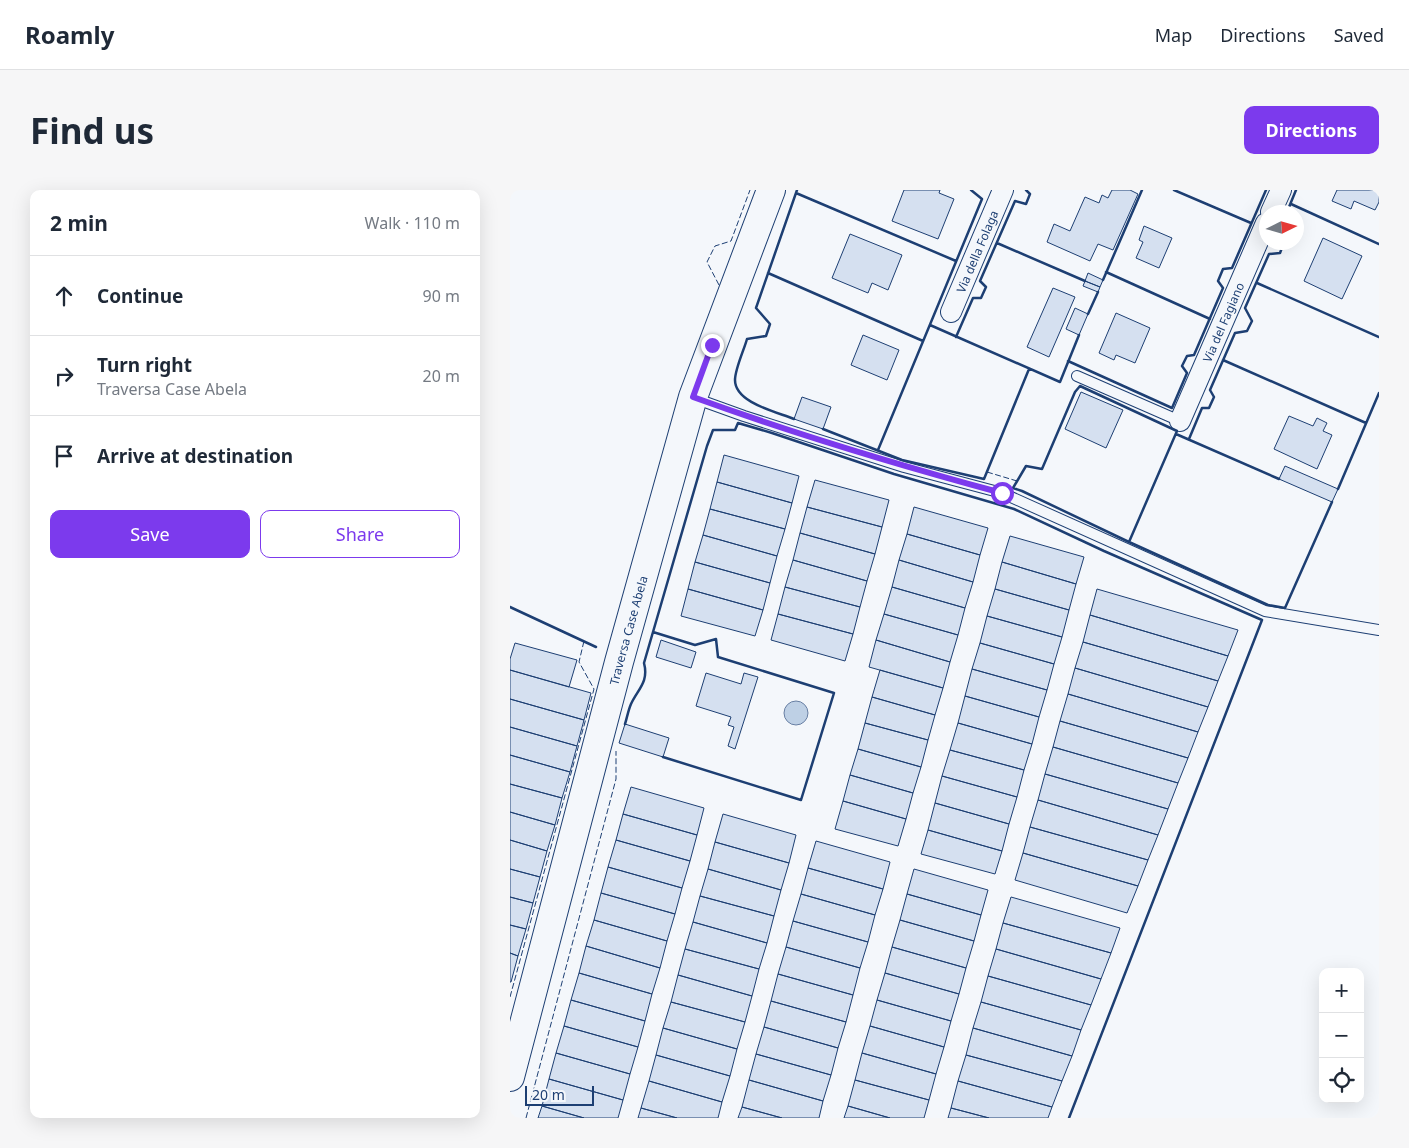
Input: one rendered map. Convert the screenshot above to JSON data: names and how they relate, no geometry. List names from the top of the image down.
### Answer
{
  "streets": {
    "street": ["Via della Folaga", "Via del Fagiano", "Traversa Case Abela"]
  },
  "scale_bar": "20 m",
  "north": "right",
  "page": {
    "header": "Roamly",
    "nav": ["Map", "Directions", "Saved"],
    "buttons": [
      "Directions",
      ["Save", "Share"]
    ],
    "title": "Find us",
    "heading": ["2 min", "Walk · 110 m"],
    "list": [
      ["Continue", "90 m"],
      ["Turn right", "Traversa Case Abela", "20 m"],
      "Arrive at destination"
    ],
    "map_buttons": ["+", "−"],
    "scale": "20 m"
  }
}
